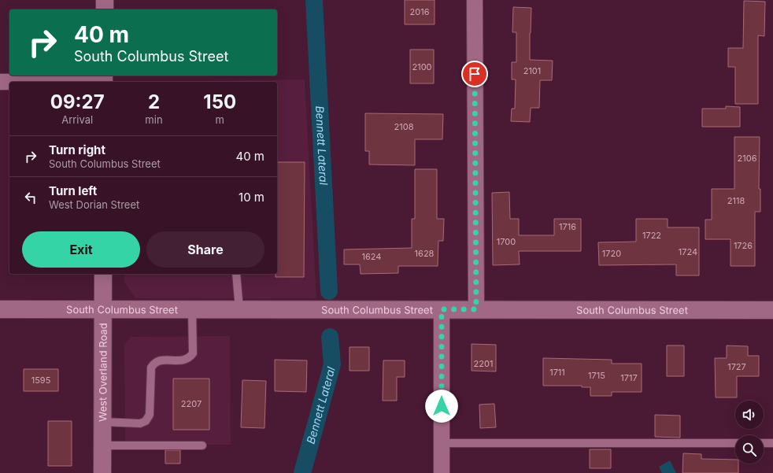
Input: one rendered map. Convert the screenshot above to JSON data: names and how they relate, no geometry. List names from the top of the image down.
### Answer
{
  "streets": {
    "street": ["South Columbus Street", "West Overland Road"]
  },
  "crossings": [
    ["South Columbus Street", "West Overland Road"]
  ],
  "water": ["Bennett Lateral"],
  "house_numbers": [
    "2016",
    "2100",
    "2101",
    "2108",
    "2106",
    "2118",
    "1716",
    "1722",
    "1700",
    "1726",
    "1724",
    "1628",
    "1720",
    "1624",
    "2201",
    "1727",
    "1711",
    "1715",
    "1717",
    "1595",
    "2207"
  ],
  "page": {
    "turn": ["40 m", "South Columbus Street"],
    "eta": [
      "09:27",
      "Arrival",
      "2",
      "min",
      "150",
      "m"
    ],
    "list": [
      {
        "name": "Turn right",
        "note": "South Columbus Street",
        "value": "40 m"
      },
      {
        "name": "Turn left",
        "note": "West Dorian Street",
        "value": "10 m"
      }
    ],
    "buttons": ["Exit", "Share"]
  }
}
